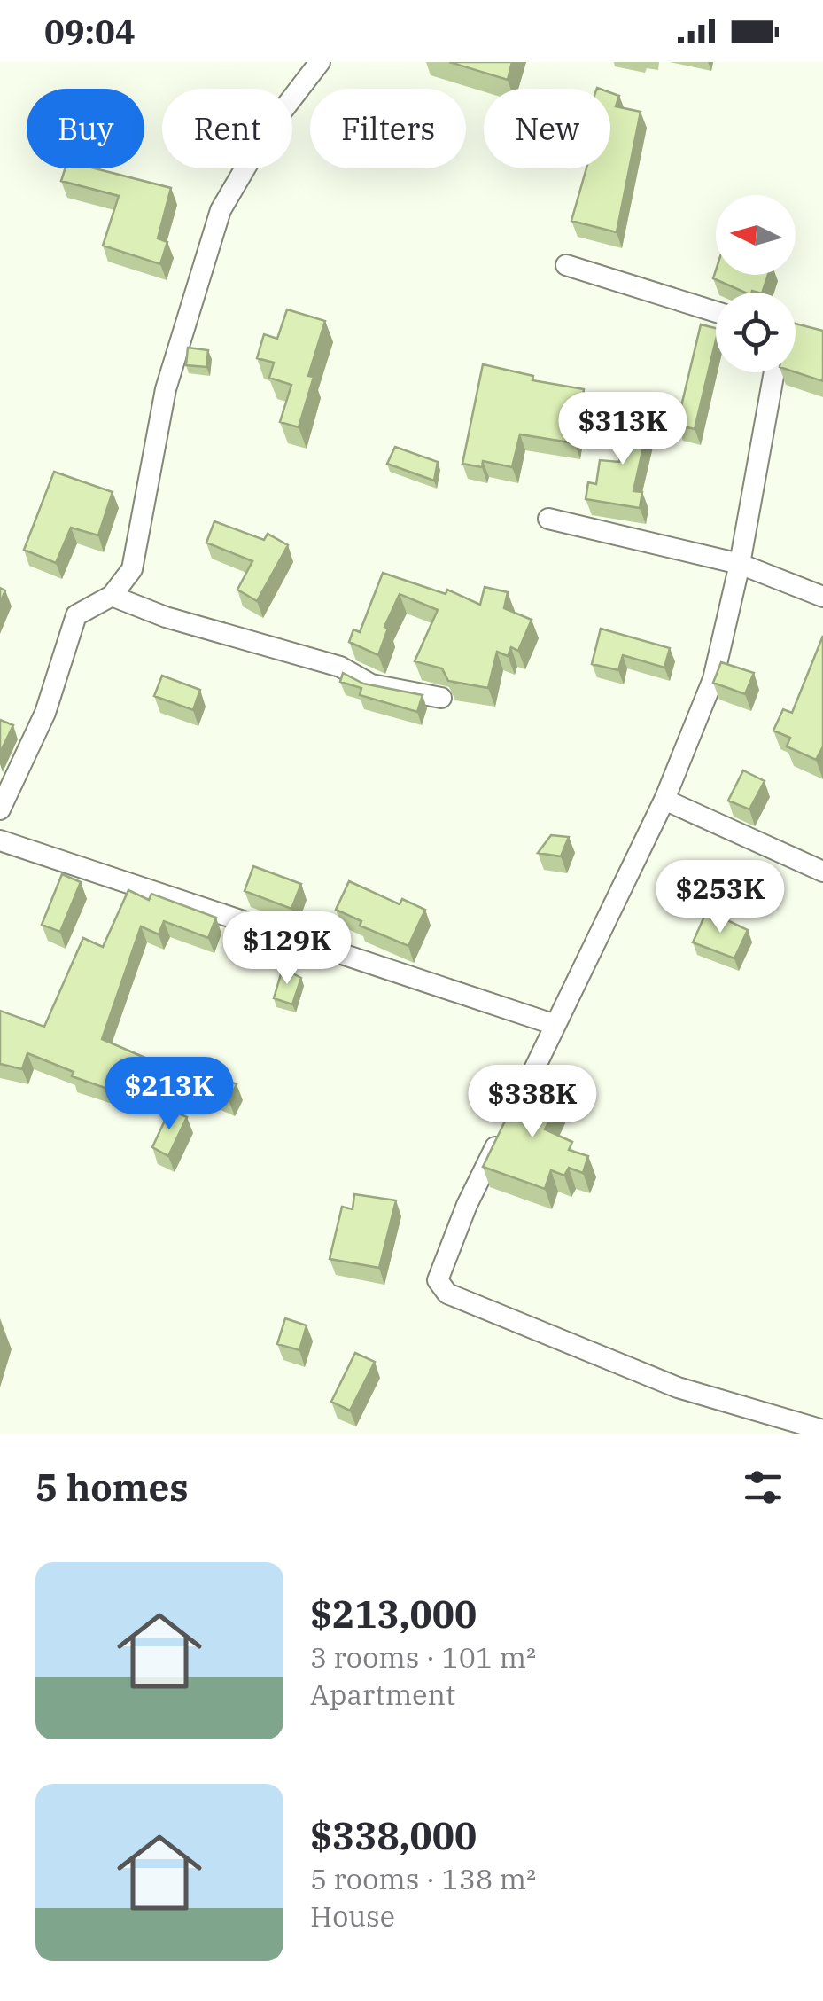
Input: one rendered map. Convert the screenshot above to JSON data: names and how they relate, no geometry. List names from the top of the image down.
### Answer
{
  "north": "left",
  "page": {
    "status": "09:04",
    "chip": [
      "Buy",
      "Rent",
      "Filters",
      "New"
    ],
    "price": [
      "$313K",
      "$253K",
      "$129K",
      "$213K",
      "$338K"
    ],
    "heading": "5 homes",
    "list": [
      {
        "name": "$213,000",
        "note": "3 rooms · 101 m² · Apartment"
      },
      {
        "name": "$338,000",
        "note": "5 rooms · 138 m² · House"
      }
    ]
  }
}
